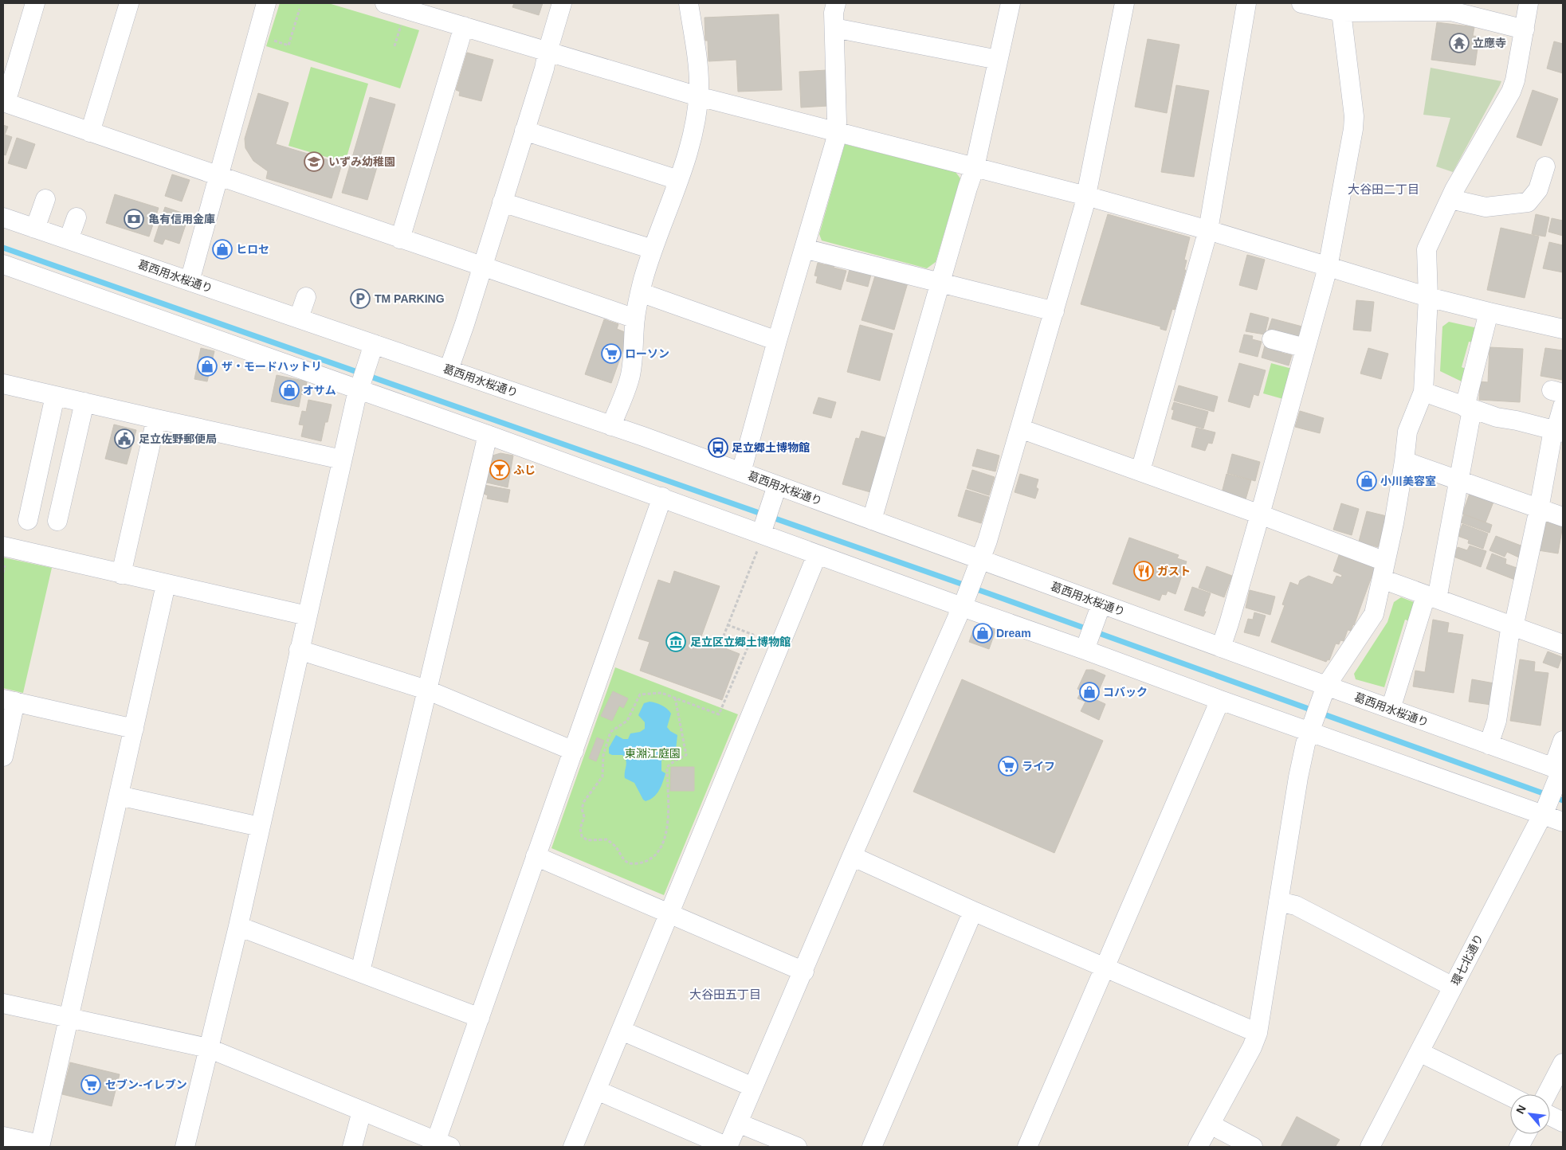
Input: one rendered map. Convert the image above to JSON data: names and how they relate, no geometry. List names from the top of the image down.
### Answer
{
  "streets": {
    "street": ["葛西用水桜通り", "環七北通り"]
  },
  "crossings": [
    ["葛西用水桜通り", "環七北通り"]
  ],
  "districts": ["大谷田二丁目", "大谷田五丁目"],
  "parks": ["東淵江庭園"],
  "places": {
    "temple": ["立應寺"],
    "school or university": ["いずみ幼稚園"],
    "bank": ["亀有信用金庫"],
    "shop": [
      "ヒロセ",
      "ザ・モードハットリ",
      "オサム",
      "小川美容室",
      "Dream",
      "コバック"
    ],
    "parking": ["TM PARKING"],
    "supermarket": ["ローソン", "ライフ", "セブン-イレブン"],
    "public building": ["足立佐野郵便局"],
    "bus stop": ["足立郷土博物館"],
    "bar": ["ふじ"],
    "restaurant": ["ガスト"],
    "museum": ["足立区立郷土博物館"]
  },
  "north": "top left"
}
